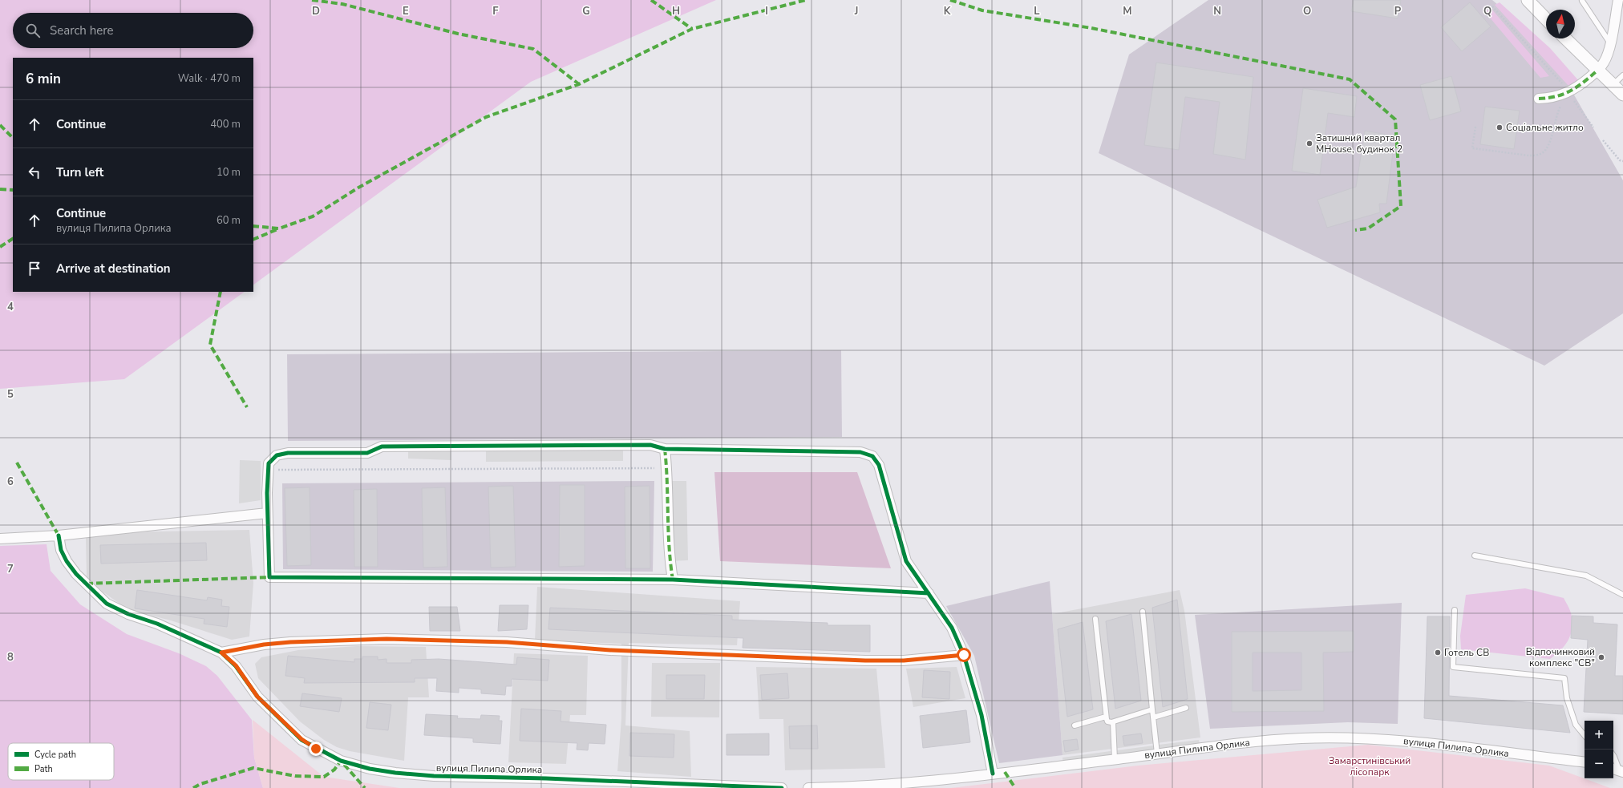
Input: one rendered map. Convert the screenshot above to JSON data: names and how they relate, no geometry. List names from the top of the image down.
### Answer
{
  "streets": {
    "street": ["вулиця Пилипа Орлика"]
  },
  "parks": ["Замарстинівський лісопарк"],
  "places": [
    "Соціальне житло",
    "Затишний квартал MHouse, будинок 2",
    "Готель СВ",
    "Відпочинковий комплекс \"СВ\""
  ],
  "legend": ["Cycle path", "Path"],
  "north": "top",
  "page": {
    "search": "Search here",
    "heading": ["6 min", "Walk · 470 m"],
    "list": [
      ["Continue", "400 m"],
      ["Turn left", "10 m"],
      ["Continue", "вулиця Пилипа Орлика", "60 m"],
      "Arrive at destination"
    ],
    "map_buttons": ["+", "−"]
  },
  "grid": {
    "columns": [
      "D",
      "E",
      "F",
      "G",
      "H",
      "I",
      "J",
      "K",
      "L",
      "M",
      "N",
      "O",
      "P",
      "Q"
    ],
    "rows": [
      "4",
      "5",
      "6",
      "7",
      "8"
    ]
  }
}
